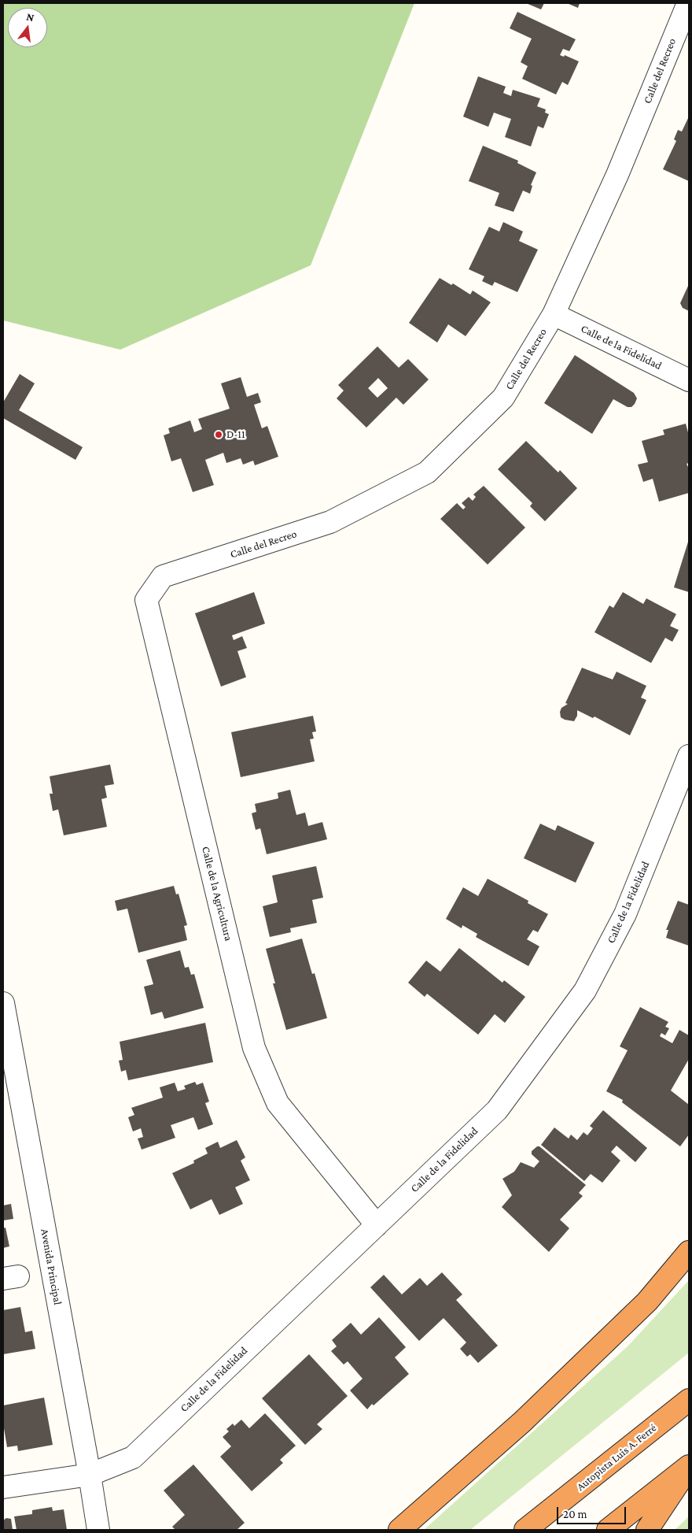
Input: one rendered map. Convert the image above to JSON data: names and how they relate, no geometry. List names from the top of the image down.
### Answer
{
  "streets": {
    "highway": ["Autopista Luis A. Ferré"],
    "street": [
      "Calle del Recreo",
      "Calle de la Fidelidad",
      "Calle de la Agricultura",
      "Avenida Principal"
    ]
  },
  "crossings": [
    ["Calle del Recreo", "Calle de la Fidelidad"],
    ["Calle del Recreo", "Calle de la Agricultura"],
    ["Calle de la Fidelidad", "Calle de la Agricultura"],
    ["Calle de la Fidelidad", "Avenida Principal"]
  ],
  "places": ["D-11"],
  "scale_bar": "20 m",
  "north": "top"
}
